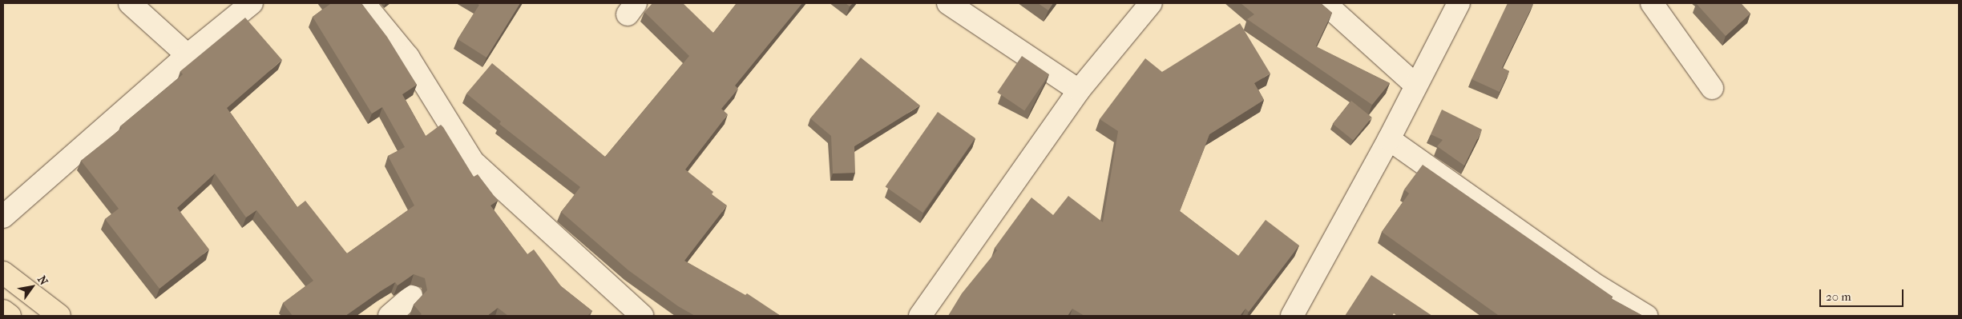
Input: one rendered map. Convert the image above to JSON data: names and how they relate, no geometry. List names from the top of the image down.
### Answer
{
  "scale_bar": "20 m",
  "north": "top right"
}
